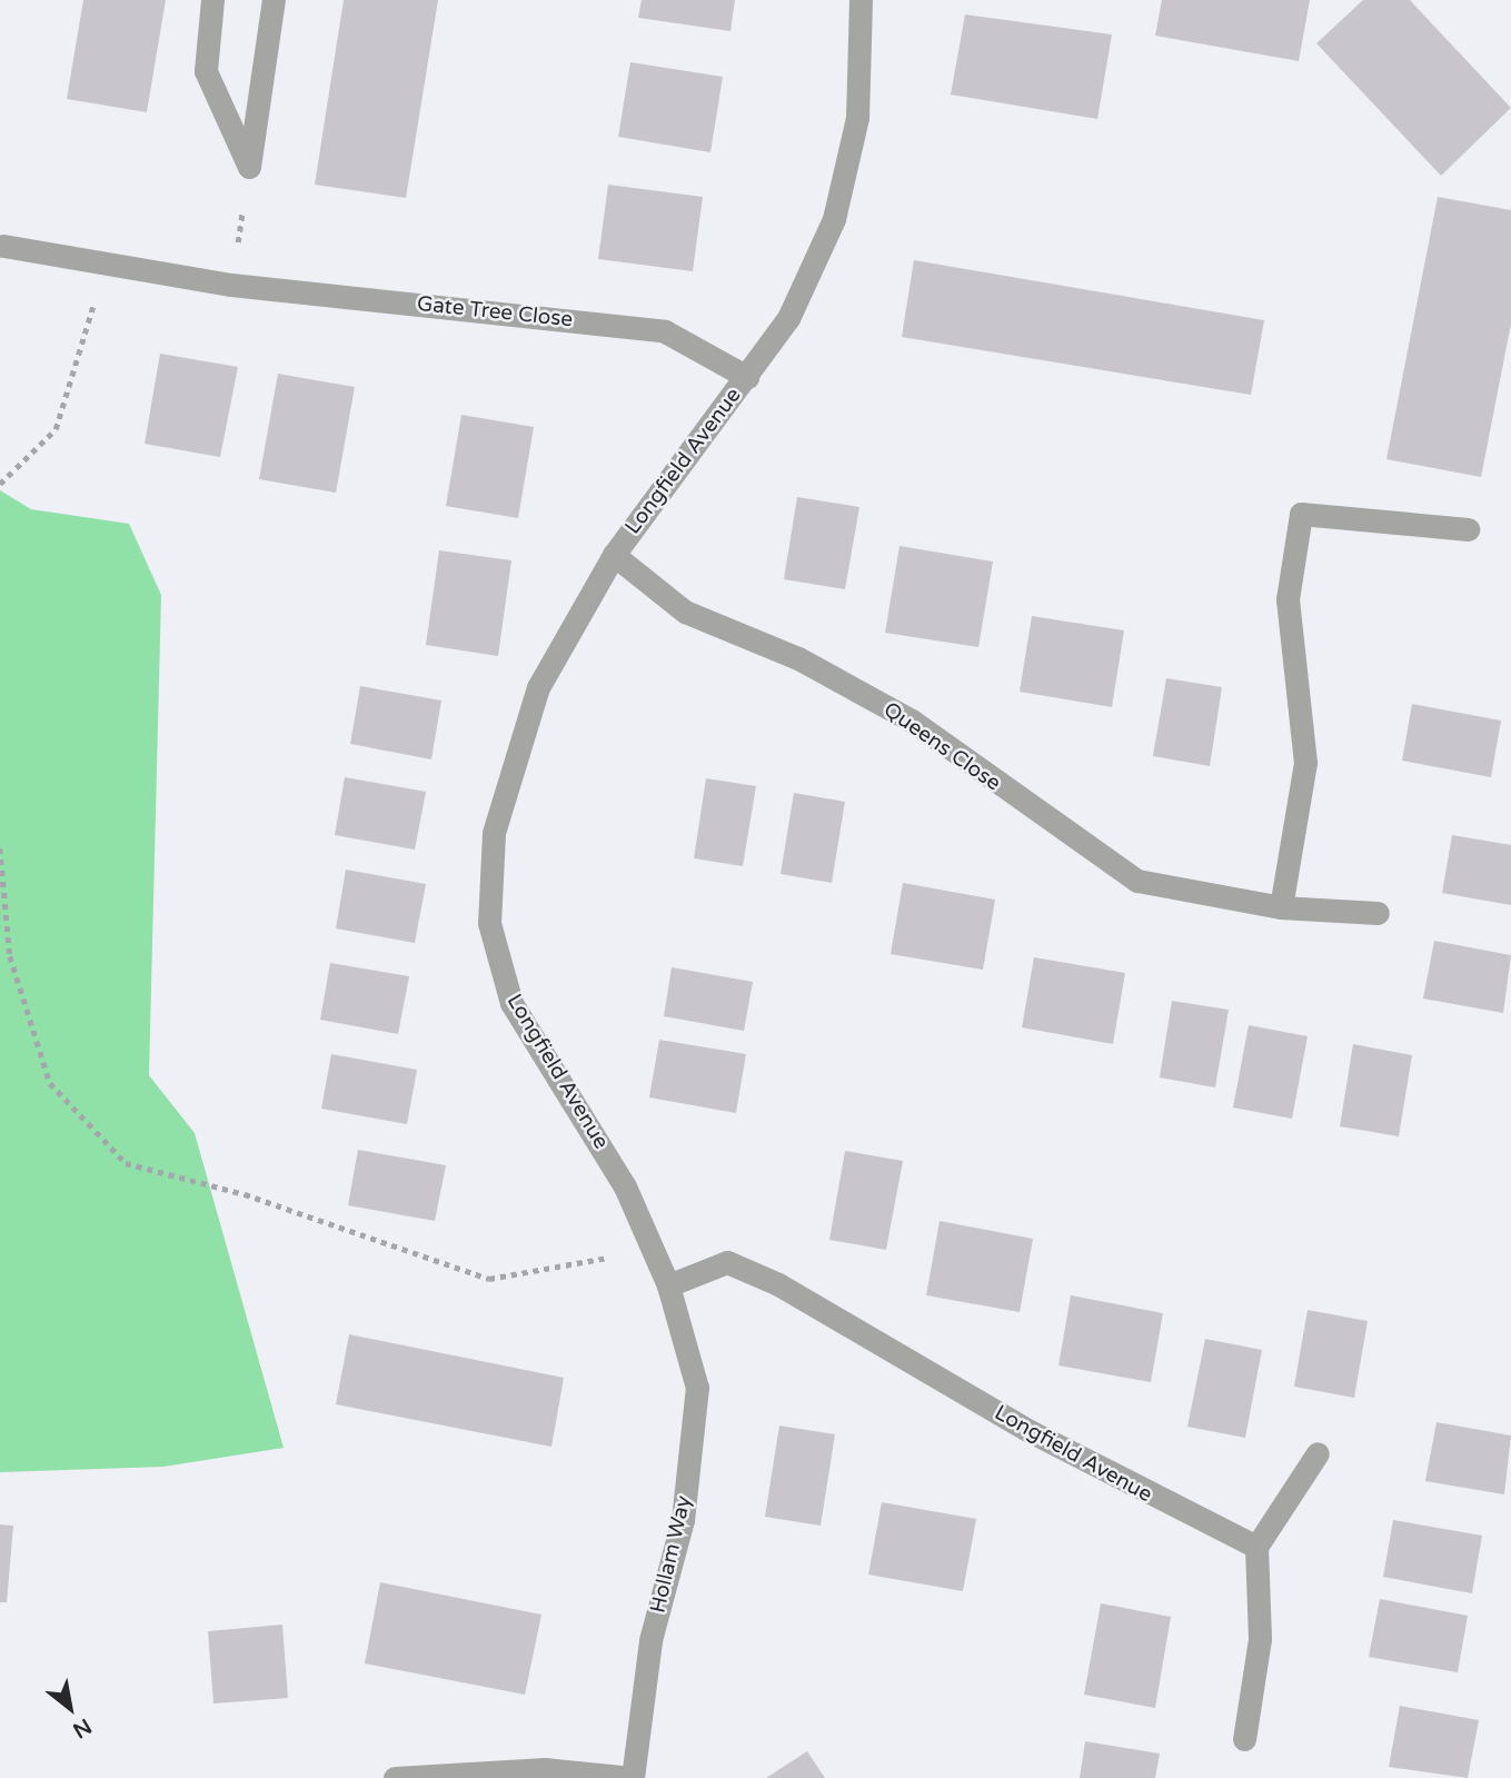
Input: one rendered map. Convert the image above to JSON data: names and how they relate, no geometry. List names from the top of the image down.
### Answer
{
  "streets": {
    "street": [
      "Gate Tree Close",
      "Longfield Avenue",
      "Queens Close",
      "Hollam Way"
    ]
  },
  "crossings": [
    ["Gate Tree Close", "Longfield Avenue"],
    ["Longfield Avenue", "Queens Close"],
    ["Longfield Avenue", "Hollam Way"]
  ],
  "north": "bottom right"
}
